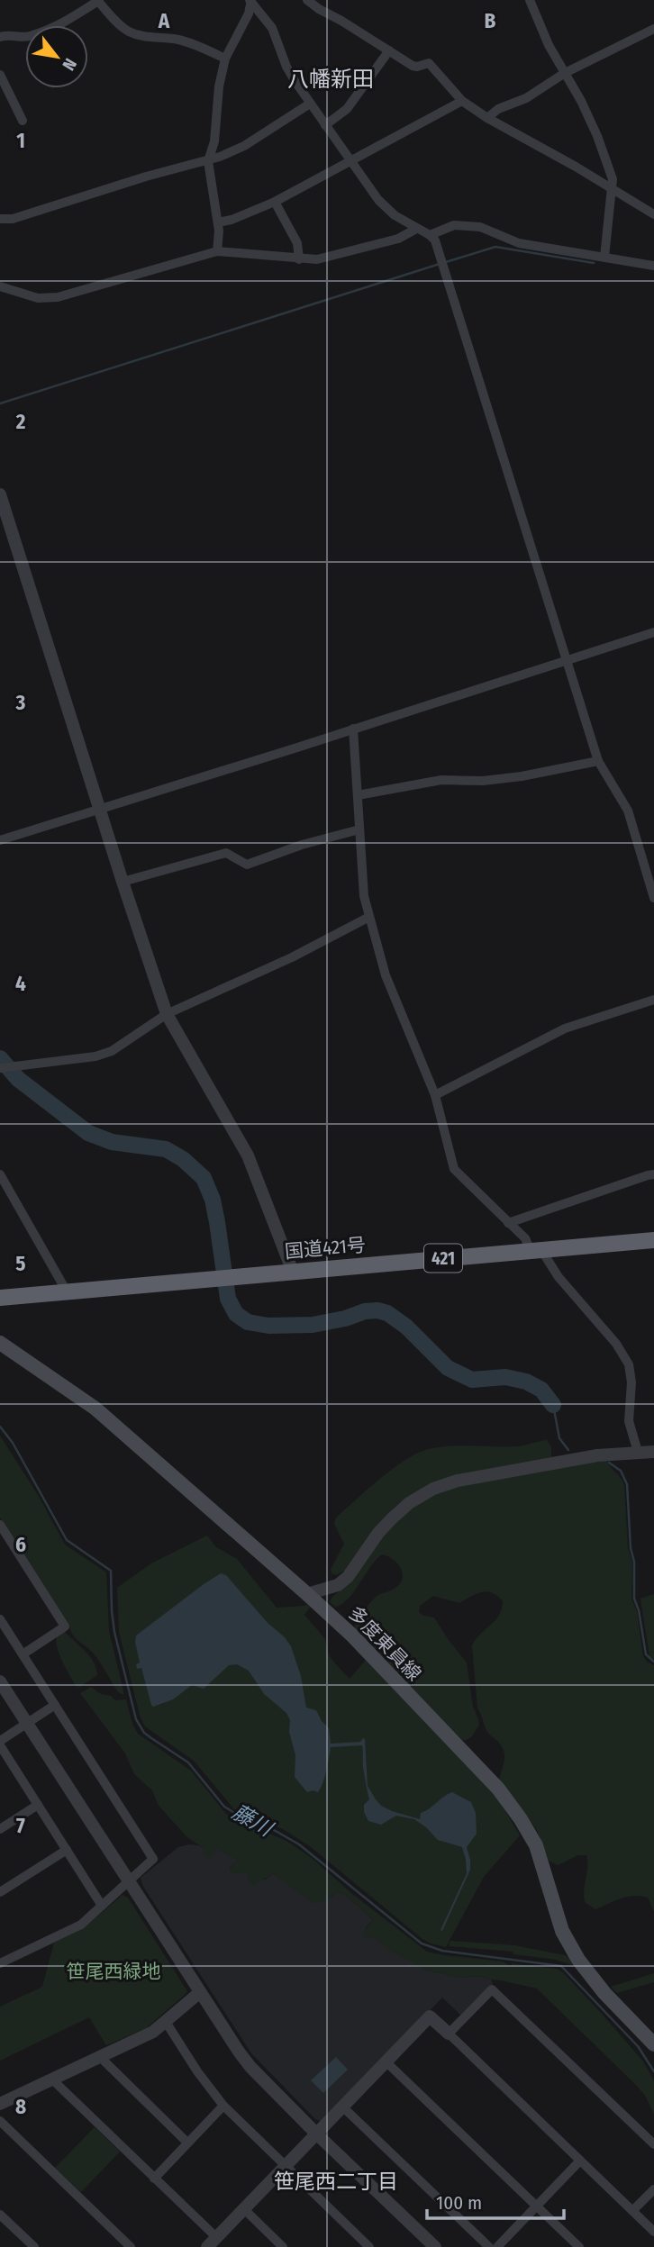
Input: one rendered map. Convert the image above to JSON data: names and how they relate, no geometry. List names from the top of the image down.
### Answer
{
  "streets": {
    "highway": ["国道421号", "421"],
    "main road": ["多度東員線"]
  },
  "districts": ["八幡新田", "笹尾西二丁目"],
  "water": ["藤川"],
  "parks": ["笹尾西緑地"],
  "scale_bar": "100 m",
  "north": "bottom right",
  "grid": {
    "columns": ["A", "B"],
    "rows": [
      "1",
      "2",
      "3",
      "4",
      "5",
      "6",
      "7",
      "8"
    ]
  }
}
